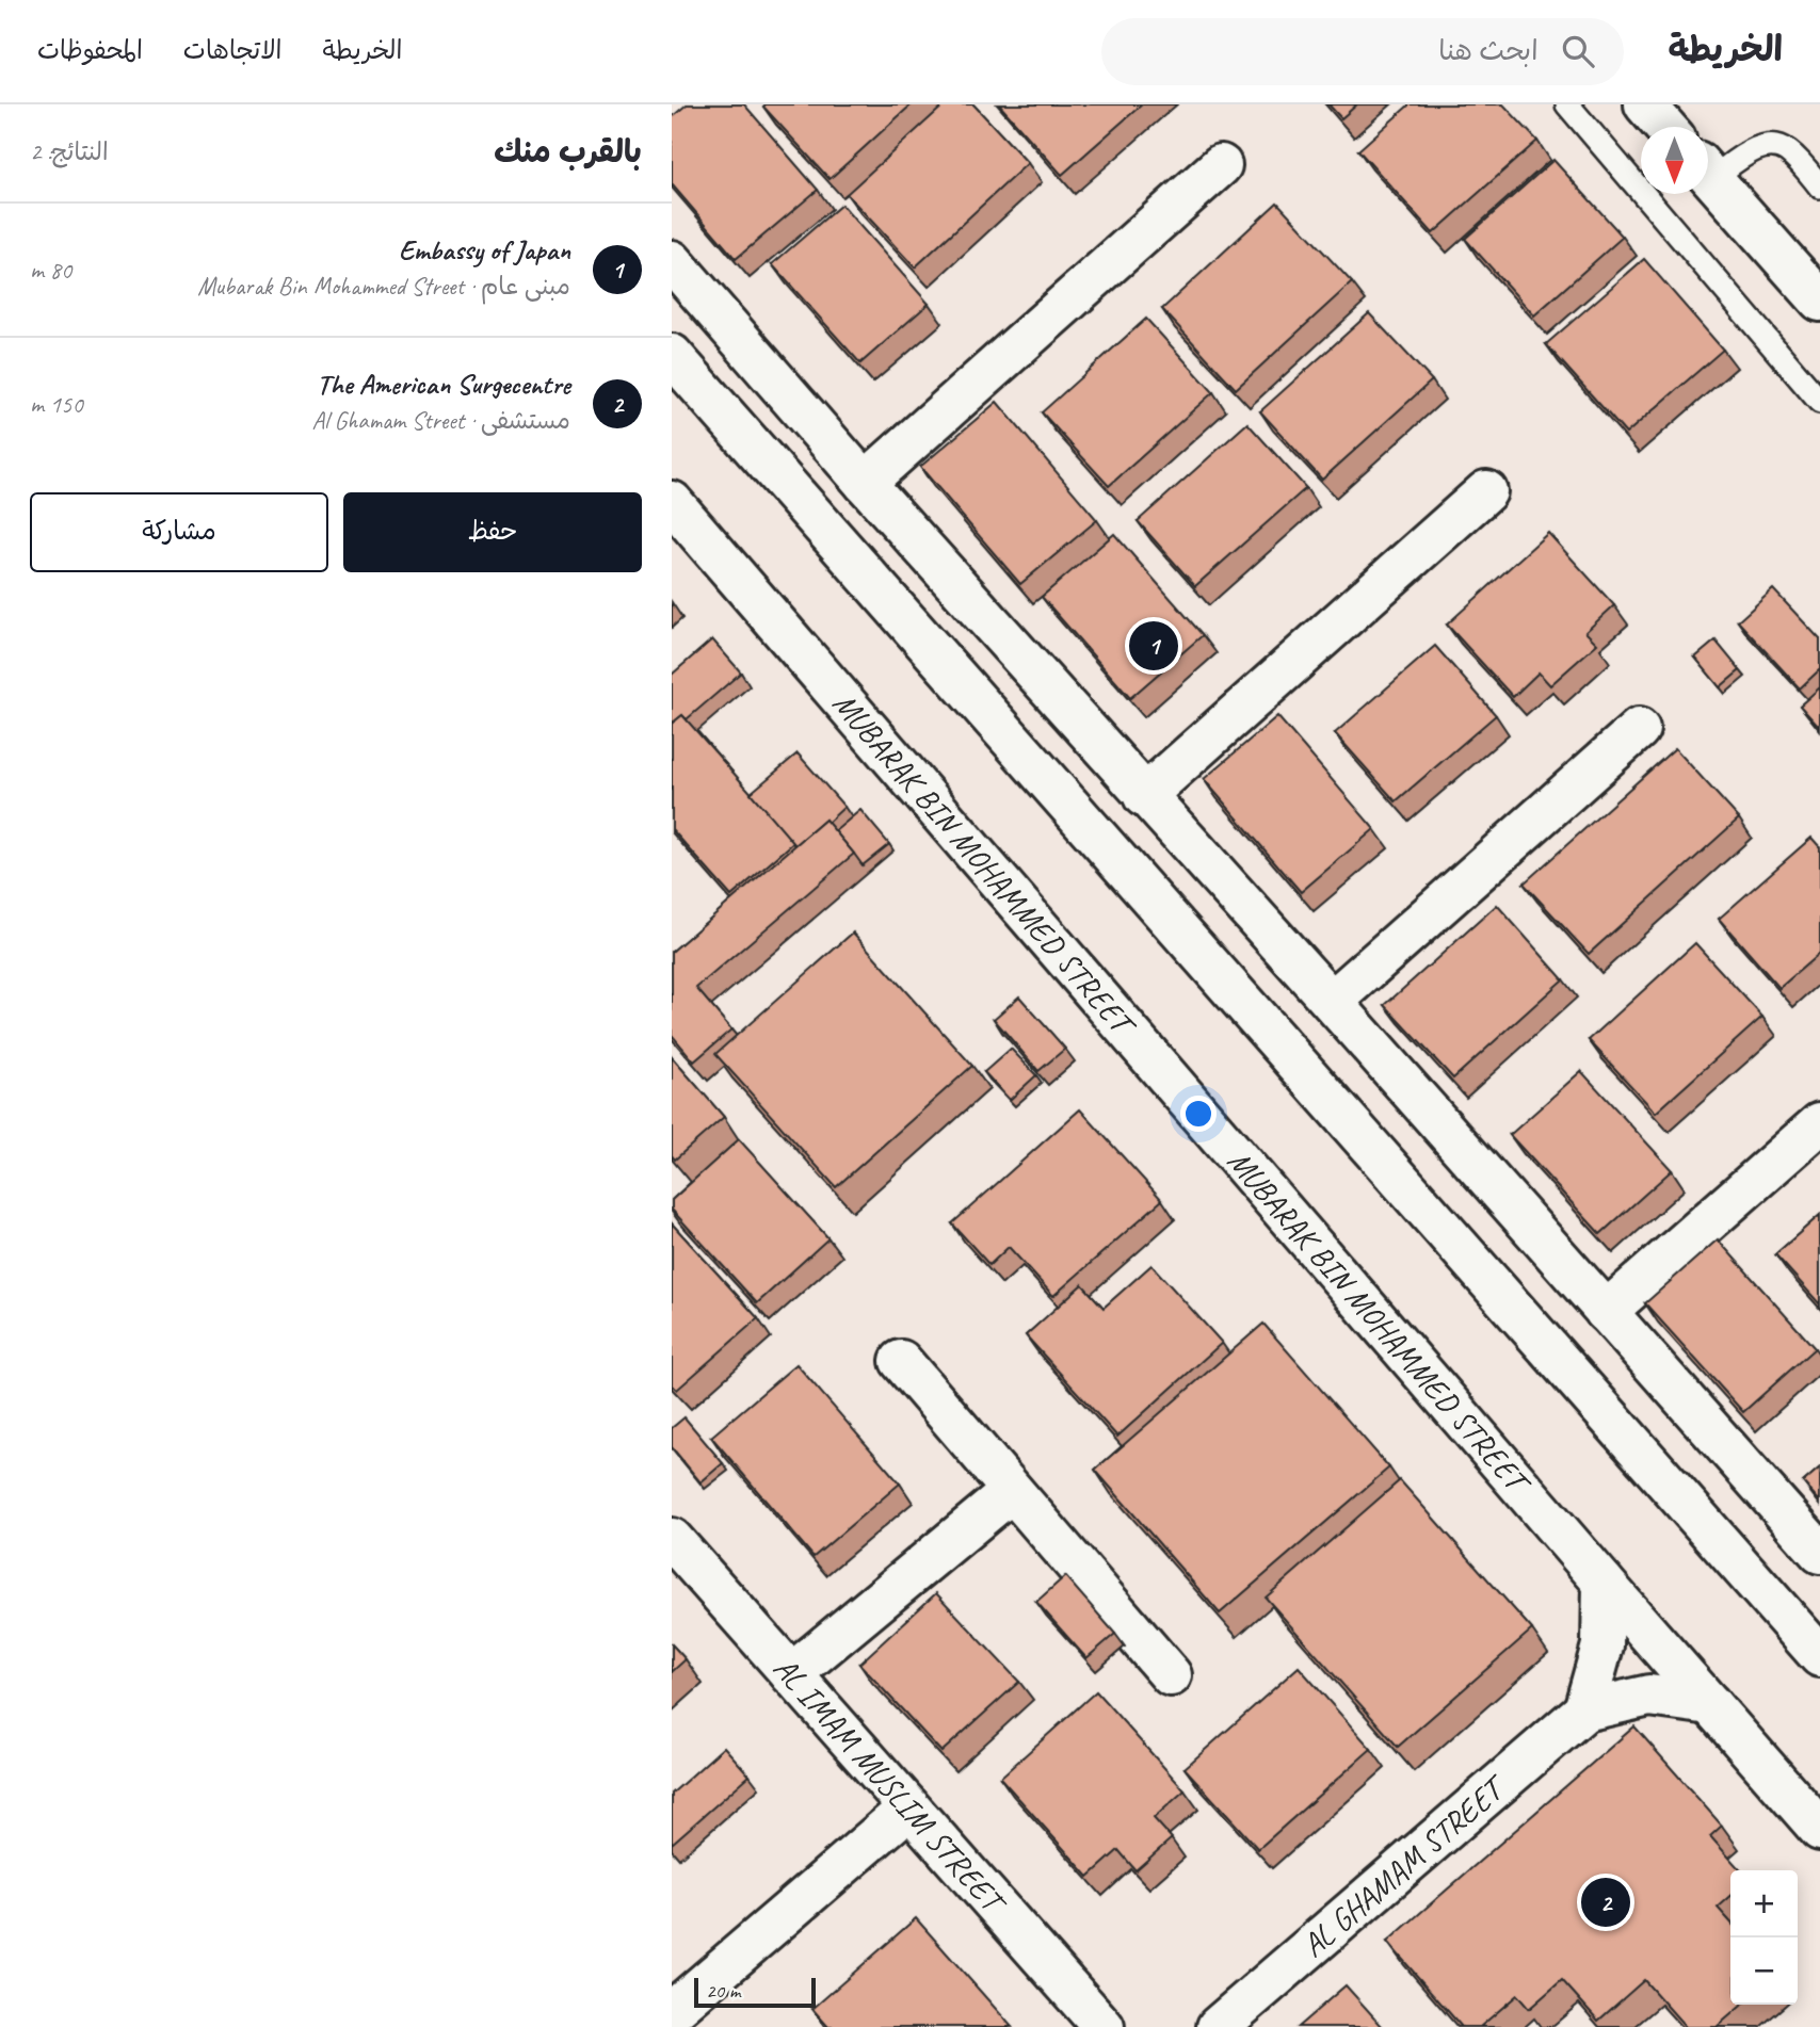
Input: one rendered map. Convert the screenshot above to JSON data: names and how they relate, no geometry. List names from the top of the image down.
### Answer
{
  "streets": {
    "street": ["MUBARAK BIN MOHAMMED STREET", "AL IMAM MUSLIM STREET", "AL GHAMAM STREET"]
  },
  "crossings": [
    ["MUBARAK BIN MOHAMMED STREET", "AL GHAMAM STREET"]
  ],
  "scale_bar": "20 m",
  "north": "bottom",
  "page": {
    "header": "الخريطة",
    "search": "ابحث هنا",
    "nav": ["الخريطة", "الاتجاهات", "المحفوظات"],
    "heading": ["بالقرب منك", "النتائج: 2"],
    "list": [
      {
        "mark": "1",
        "name": "Embassy of Japan",
        "note": "مبنى عام · Mubarak Bin Mohammed Street",
        "value": "80 m"
      },
      {
        "mark": "2",
        "name": "The American Surgecentre",
        "note": "مستشفى · Al Ghamam Street",
        "value": "150 m"
      }
    ],
    "buttons": ["حفظ", "مشاركة"],
    "pins": ["1", "2"],
    "map_buttons": ["+", "−"],
    "scale": "20 m"
  }
}
